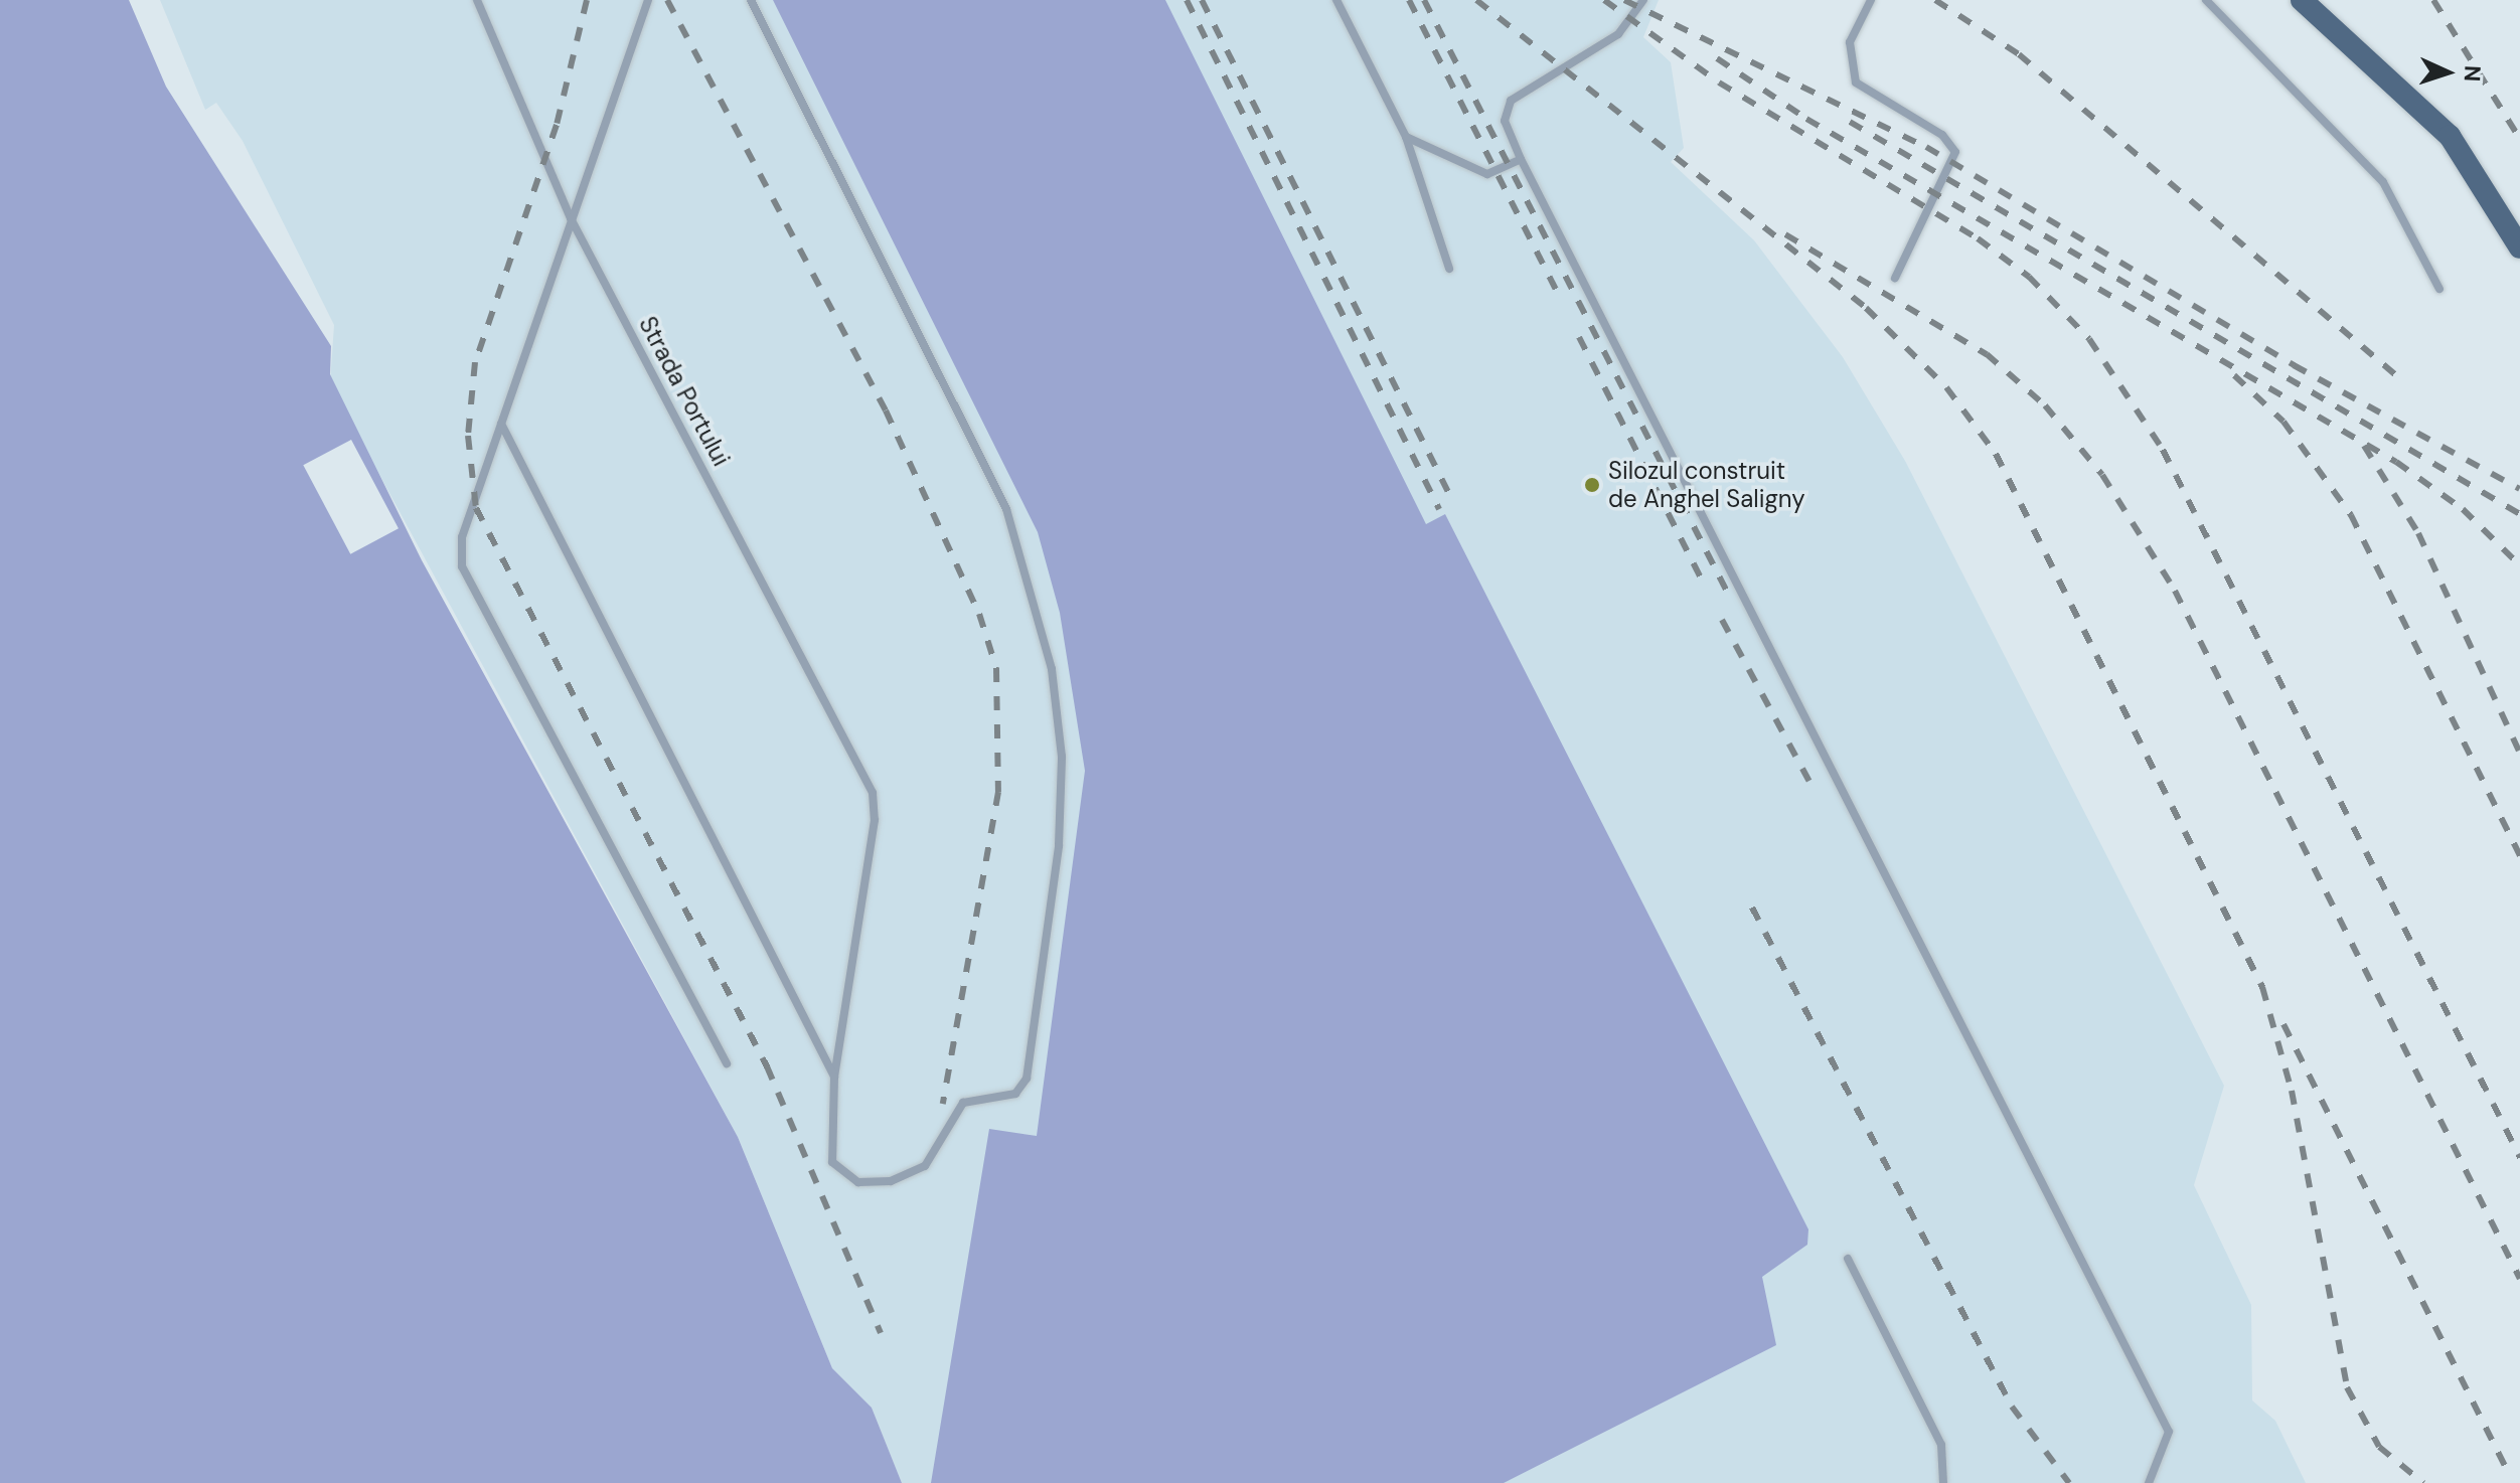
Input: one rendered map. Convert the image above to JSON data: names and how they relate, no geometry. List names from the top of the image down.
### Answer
{
  "streets": {
    "lane": ["Strada Portului"]
  },
  "places": ["Silozul construit de Anghel Saligny"],
  "north": "right"
}
